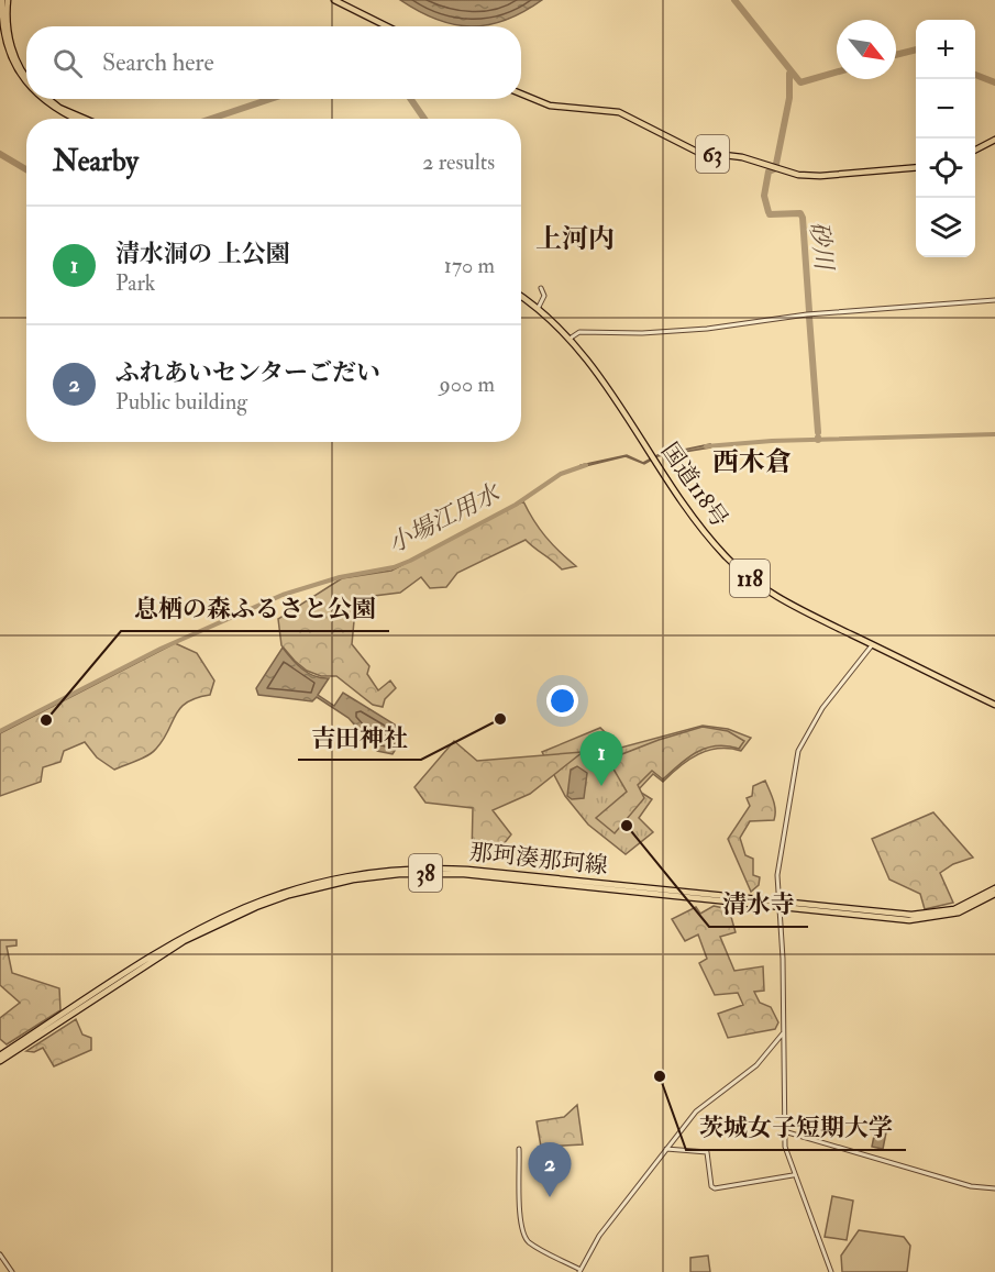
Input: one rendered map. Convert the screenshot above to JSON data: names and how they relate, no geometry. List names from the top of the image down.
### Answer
{
  "streets": {
    "main road": [
      "63",
      "国道118号",
      "118",
      "那珂湊那珂線",
      "38"
    ]
  },
  "districts": ["上河内", "西木倉"],
  "water": ["砂川", "小場江用水"],
  "places": [
    "吉田神社",
    "息栖の森ふるさと公園",
    "清水寺",
    "茨城女子短期大学"
  ],
  "north": "bottom right",
  "page": {
    "map_buttons": ["+", "−"],
    "search": "Search here",
    "heading": ["Nearby", "2 results"],
    "list": [
      {
        "mark": "1",
        "name": "清水洞の 上公園",
        "note": "Park",
        "value": "170 m"
      },
      {
        "mark": "2",
        "name": "ふれあいセンターごだい",
        "note": "Public building",
        "value": "900 m"
      }
    ],
    "pins": ["1", "2"]
  }
}
